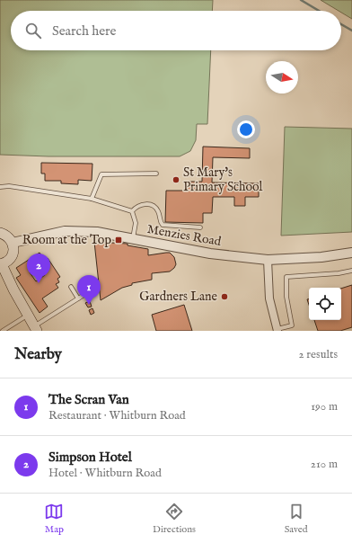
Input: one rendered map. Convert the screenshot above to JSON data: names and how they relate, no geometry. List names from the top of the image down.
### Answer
{
  "streets": {
    "street": ["Menzies Road"]
  },
  "places": {
    "other": ["St Mary's Primary School", "Gardners Lane"],
    "transit": ["Room at the Top"]
  },
  "north": "right",
  "page": {
    "search": "Search here",
    "pins": ["2", "1"],
    "heading": ["Nearby", "2 results"],
    "list": [
      {
        "mark": "1",
        "name": "The Scran Van",
        "note": "Restaurant · Whitburn Road",
        "value": "190 m"
      },
      {
        "mark": "2",
        "name": "Simpson Hotel",
        "note": "Hotel · Whitburn Road",
        "value": "210 m"
      }
    ],
    "nav": ["Map", "Directions", "Saved"]
  }
}
